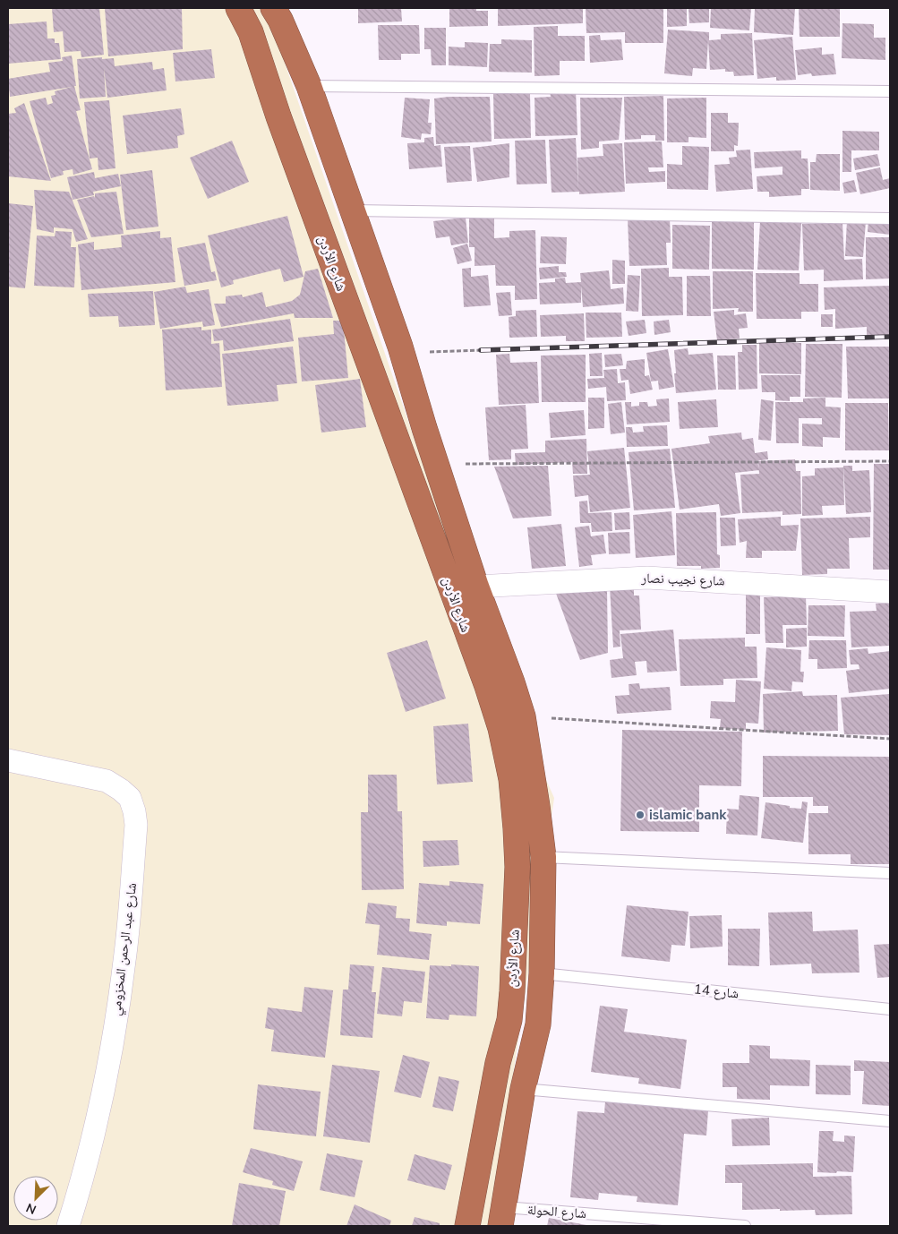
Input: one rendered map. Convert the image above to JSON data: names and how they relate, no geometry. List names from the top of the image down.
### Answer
{
  "streets": {
    "highway": ["شارع الأردن"],
    "street": ["شارع نجيب نصار", "شارع عبد الرحمن المخزومي"],
    "lane": ["شارع 14", "شارع الحولة"]
  },
  "crossings": [
    ["شارع الأردن", "شارع نجيب نصار"],
    ["شارع الأردن", "شارع 14"],
    ["شارع الأردن", "شارع الحولة"]
  ],
  "places": ["islamic bank"],
  "north": "bottom left"
}
